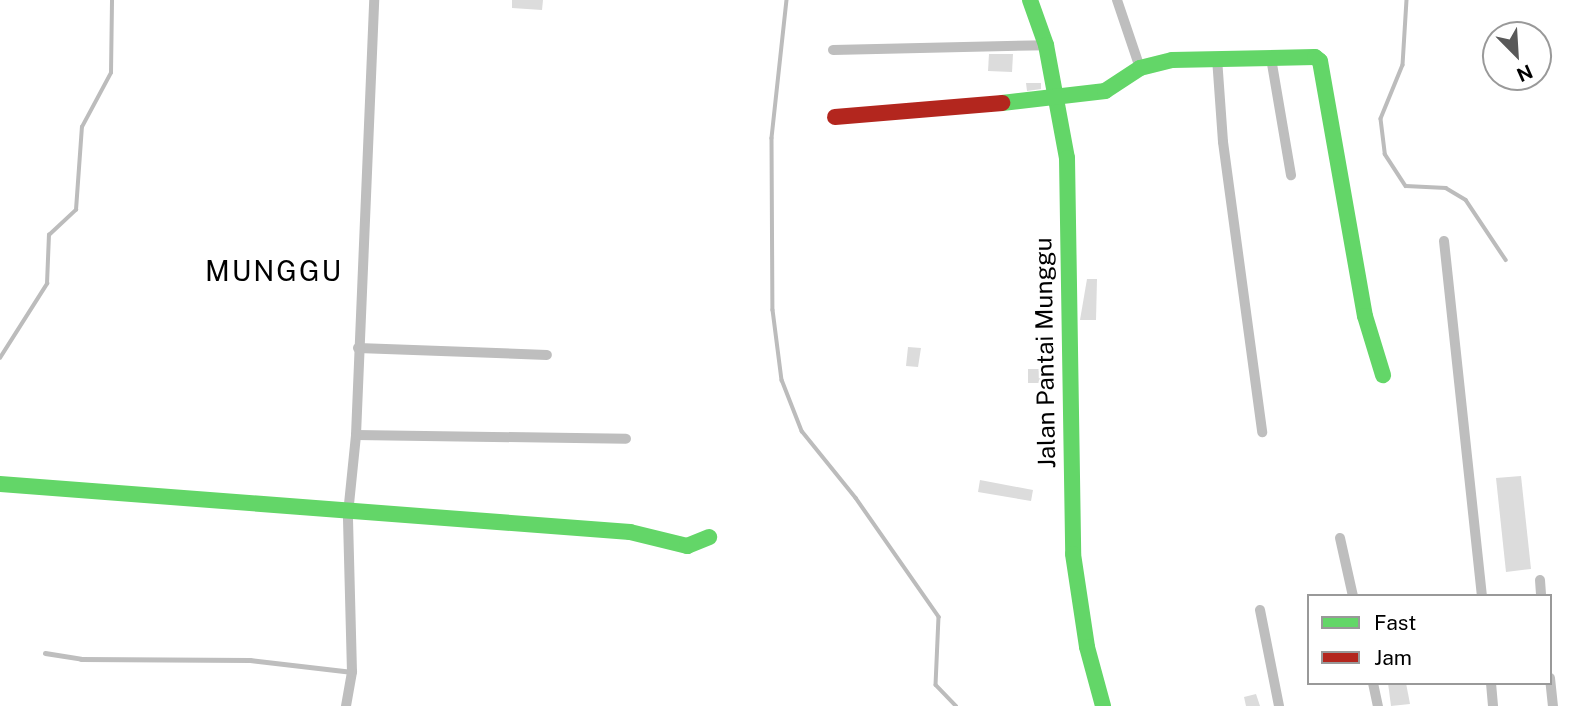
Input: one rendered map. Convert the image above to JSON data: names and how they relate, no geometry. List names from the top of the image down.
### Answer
{
  "streets": {
    "street": ["Jalan Pantai Munggu"]
  },
  "districts": ["MUNGGU"],
  "legend": ["Fast", "Jam"],
  "north": "bottom right"
}
